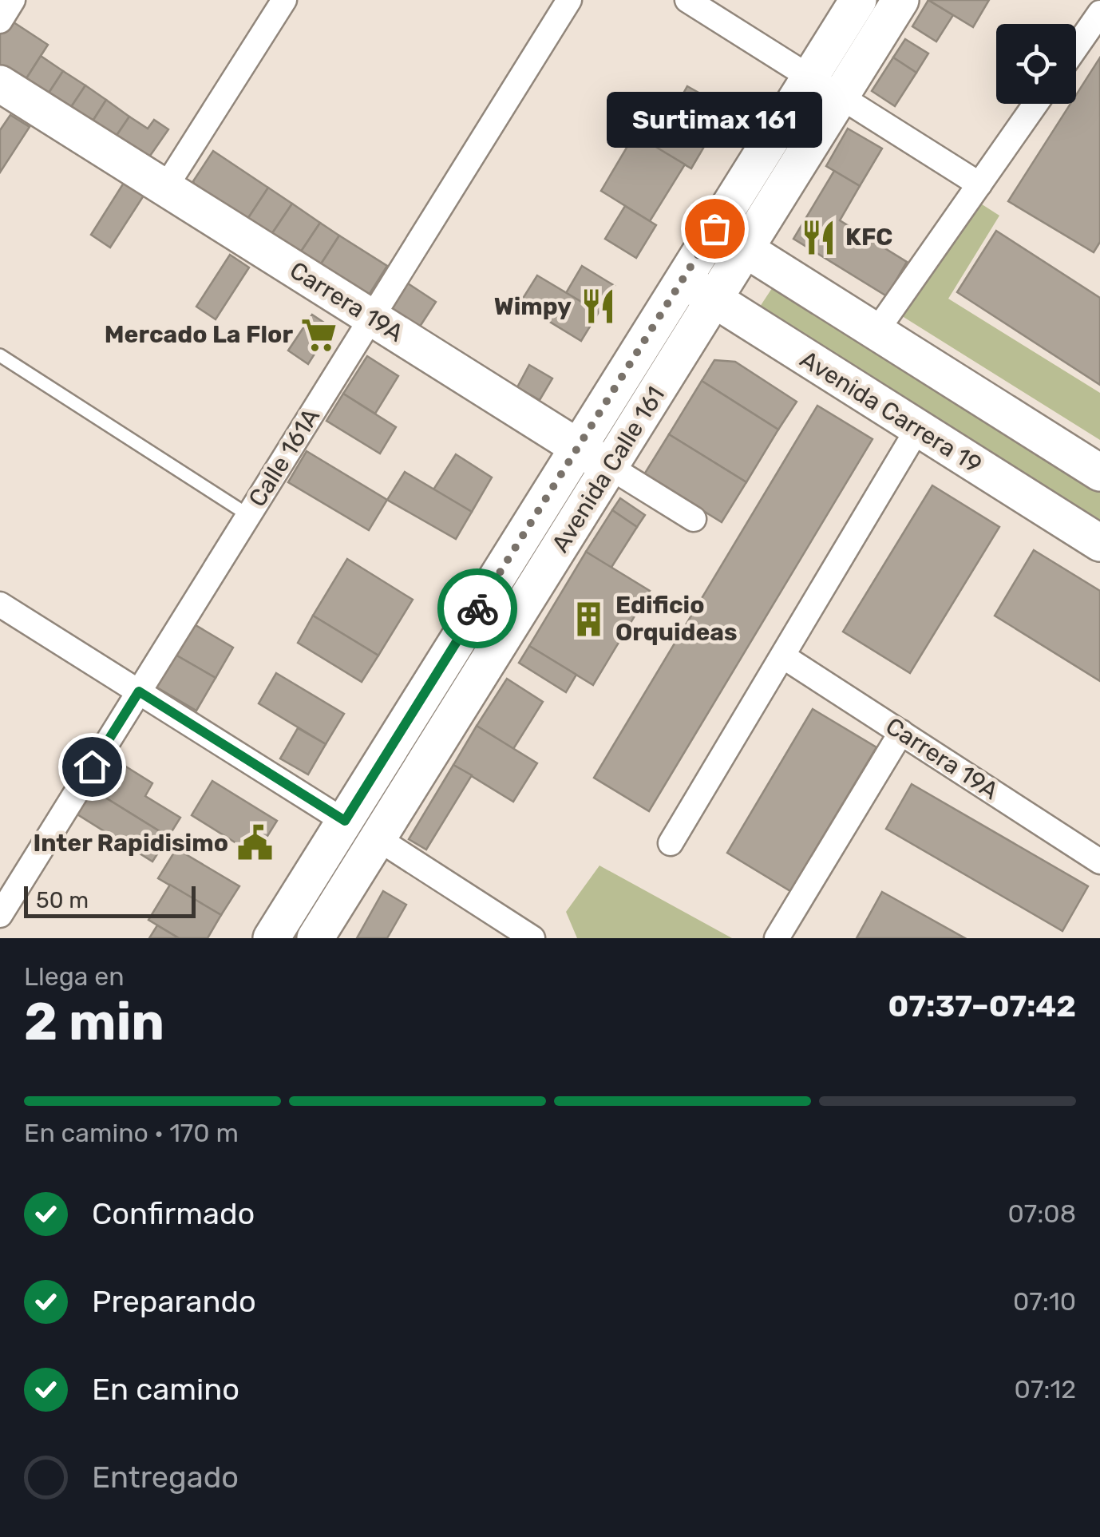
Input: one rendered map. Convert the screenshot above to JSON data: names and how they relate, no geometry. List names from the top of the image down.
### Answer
{
  "streets": {
    "main road": ["Carrera 19A", "Avenida Carrera 19", "Avenida Calle 161"],
    "street": ["Calle 161A"]
  },
  "crossings": [
    ["Carrera 19A", "Calle 161A"],
    ["Carrera 19A", "Avenida Calle 161"],
    ["Avenida Carrera 19", "Avenida Calle 161"]
  ],
  "places": {
    "other": ["Surtimax 161"],
    "restaurant": ["KFC", "Wimpy"],
    "supermarket": ["Mercado La Flor"],
    "building": ["Edificio Orquideas"],
    "public building": ["Inter Rapidisimo"]
  },
  "scale_bar": "50 m",
  "page": {
    "bubble": "Surtimax 161",
    "scale": "50 m",
    "heading": ["2 min", "Llega en", "07:37–07:42"],
    "bar": "En camino · 170 m",
    "list": [
      ["Confirmado", "07:08"],
      ["Preparando", "07:10"],
      ["En camino", "07:12"],
      "Entregado"
    ]
  }
}
